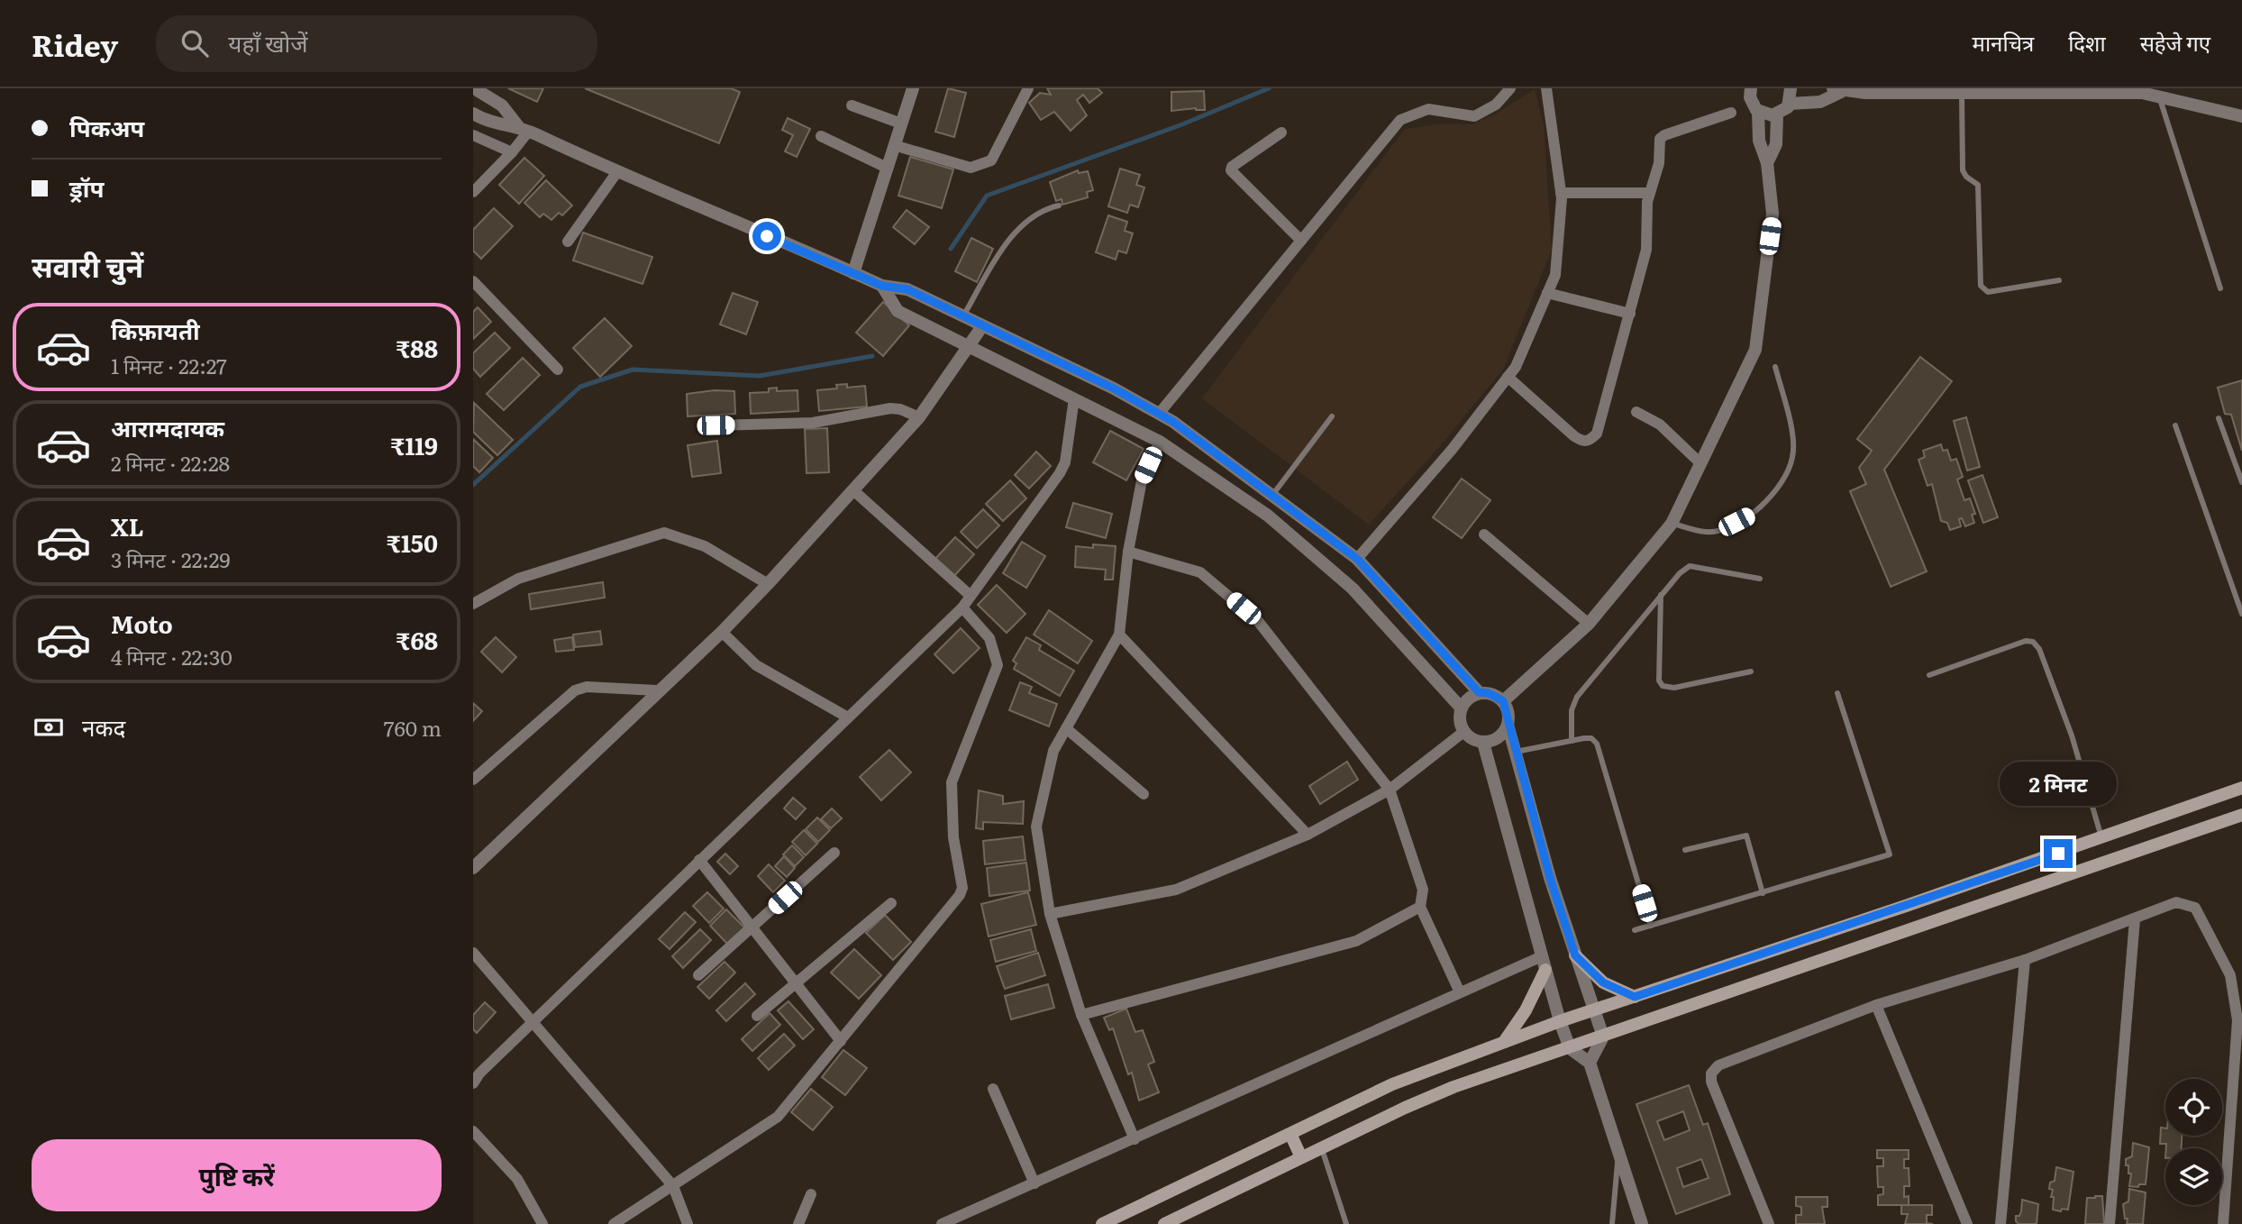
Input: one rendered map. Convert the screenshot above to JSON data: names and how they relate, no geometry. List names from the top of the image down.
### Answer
{
  "page": {
    "header": "Ridey",
    "search": "यहाँ खोजें",
    "nav": ["मानचित्र", "दिशा", "सहेजे गए"],
    "banner": ["पिकअप", "ड्रॉप"],
    "heading": "सवारी चुनें",
    "list": [
      {
        "name": "किफ़ायती",
        "note": "1 मिनट · 22:27",
        "value": "₹88"
      },
      {
        "name": "आरामदायक",
        "note": "2 मिनट · 22:28",
        "value": "₹119"
      },
      {
        "name": "XL",
        "note": "3 मिनट · 22:29",
        "value": "₹150"
      },
      {
        "name": "Moto",
        "note": "4 मिनट · 22:30",
        "value": "₹68"
      }
    ],
    "pay": ["नकद", "760 m"],
    "bubble": "2 मिनट",
    "buttons": "पुष्टि करें"
  }
}
